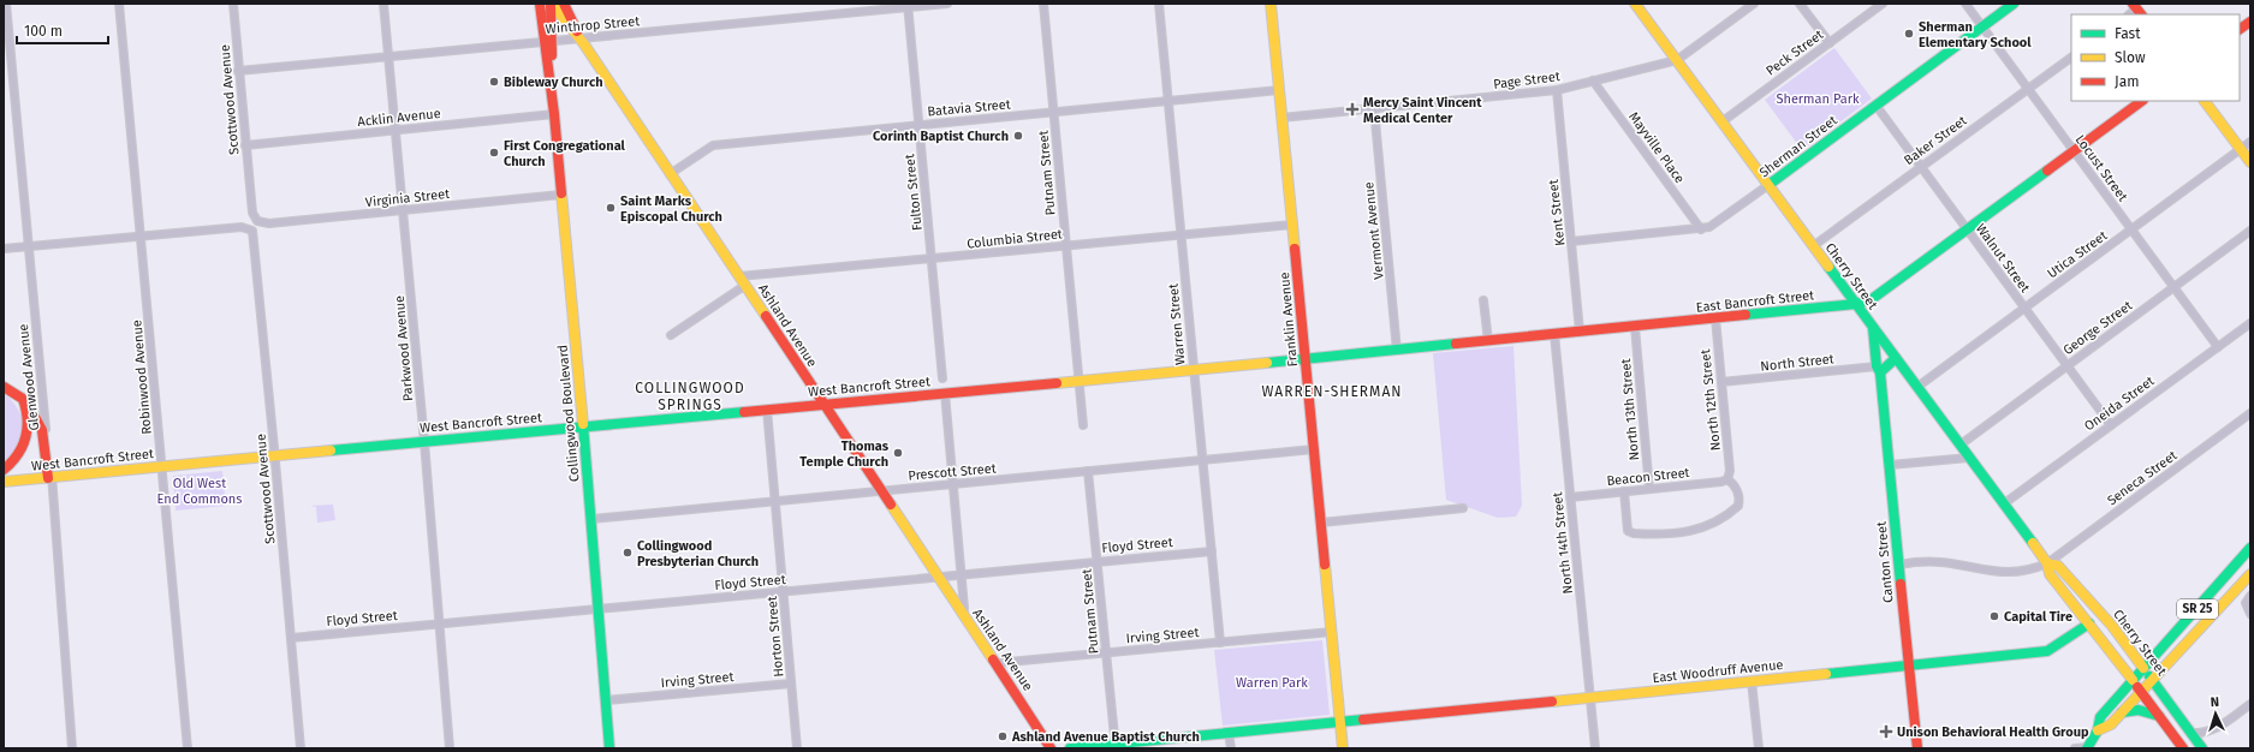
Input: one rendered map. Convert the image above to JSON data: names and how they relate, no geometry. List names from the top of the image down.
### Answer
{
  "streets": {
    "main road": [
      "Sherman Street",
      "Cherry Street",
      "East Bancroft Street",
      "Franklin Avenue",
      "Ashland Avenue",
      "West Bancroft Street",
      "Collingwood Boulevard",
      "Canton Street",
      "SR 25",
      "East Woodruff Avenue"
    ],
    "street": [
      "Winthrop Street",
      "Peck Street",
      "Page Street",
      "Scottwood Avenue",
      "Batavia Street",
      "Acklin Avenue",
      "Baker Street",
      "Mayville Place",
      "Locust Street",
      "Putnam Street",
      "Fulton Street",
      "Virginia Street",
      "Kent Street",
      "Vermont Avenue",
      "Columbia Street",
      "Utica Street",
      "Walnut Street",
      "Warren Street",
      "George Street",
      "Parkwood Avenue",
      "North Street",
      "Glenwood Avenue",
      "Robinwood Avenue",
      "North 12th Street",
      "Oneida Street",
      "North 13th Street",
      "Prescott Street",
      "Beacon Street",
      "Seneca Street",
      "North 14th Street",
      "Floyd Street",
      "Irving Street",
      "Horton Street"
    ]
  },
  "crossings": [
    ["Winthrop Street", "Scottwood Avenue"],
    ["Winthrop Street", "Fulton Street"],
    ["Winthrop Street", "Ashland Avenue"],
    ["Winthrop Street", "Parkwood Avenue"],
    ["Winthrop Street", "Collingwood Boulevard"],
    ["Peck Street", "Cherry Street"],
    ["Page Street", "Mayville Place"],
    ["Page Street", "Kent Street"],
    ["Page Street", "Vermont Avenue"],
    ["Page Street", "Cherry Street"],
    ["Page Street", "Franklin Avenue"],
    ["Scottwood Avenue", "Acklin Avenue"],
    ["Scottwood Avenue", "Virginia Street"],
    ["Scottwood Avenue", "Robinwood Avenue"],
    ["Scottwood Avenue", "West Bancroft Street"],
    ["Scottwood Avenue", "Floyd Street"],
    ["Batavia Street", "Putnam Street"],
    ["Batavia Street", "Fulton Street"],
    ["Batavia Street", "Franklin Avenue"],
    ["Batavia Street", "Warren Street"],
    ["Batavia Street", "Ashland Avenue"],
    ["Acklin Avenue", "Parkwood Avenue"],
    ["Acklin Avenue", "Collingwood Boulevard"],
    ["Baker Street", "Locust Street"],
    ["Baker Street", "Walnut Street"],
    ["Baker Street", "Cherry Street"],
    ["Sherman Street", "Mayville Place"],
    ["Sherman Street", "Locust Street"],
    ["Sherman Street", "Kent Street"],
    ["Sherman Street", "Walnut Street"],
    ["Sherman Street", "Cherry Street"],
    ["Locust Street", "Utica Street"],
    ["Locust Street", "East Bancroft Street"],
    ["Locust Street", "George Street"],
    ["Locust Street", "Oneida Street"],
    ["Putnam Street", "Columbia Street"],
    ["Putnam Street", "West Bancroft Street"],
    ["Putnam Street", "Prescott Street"],
    ["Putnam Street", "Floyd Street"],
    ["Putnam Street", "Irving Street"],
    ["Putnam Street", "East Woodruff Avenue"],
    ["Fulton Street", "Columbia Street"],
    ["Virginia Street", "Parkwood Avenue"],
    ["Virginia Street", "Collingwood Boulevard"],
    ["Kent Street", "East Bancroft Street"],
    ["Vermont Avenue", "East Bancroft Street"],
    ["Columbia Street", "Franklin Avenue"],
    ["Columbia Street", "Warren Street"],
    ["Columbia Street", "Ashland Avenue"],
    ["Utica Street", "Walnut Street"],
    ["Utica Street", "Cherry Street"],
    ["Walnut Street", "East Bancroft Street"],
    ["Walnut Street", "George Street"],
    ["Walnut Street", "Oneida Street"],
    ["Cherry Street", "East Bancroft Street"],
    ["Cherry Street", "George Street"],
    ["Cherry Street", "Oneida Street"],
    ["Cherry Street", "Seneca Street"],
    ["Cherry Street", "Canton Street"],
    ["Cherry Street", "SR 25"],
    ["Cherry Street", "East Woodruff Avenue"],
    ["East Bancroft Street", "Franklin Avenue"],
    ["East Bancroft Street", "West Bancroft Street"],
    ["East Bancroft Street", "North 12th Street"],
    ["East Bancroft Street", "North 13th Street"],
    ["East Bancroft Street", "North 14th Street"],
    ["Franklin Avenue", "West Bancroft Street"],
    ["Franklin Avenue", "Prescott Street"],
    ["Franklin Avenue", "Irving Street"],
    ["Franklin Avenue", "East Woodruff Avenue"],
    ["Warren Street", "West Bancroft Street"],
    ["Warren Street", "Prescott Street"],
    ["Warren Street", "Floyd Street"],
    ["Warren Street", "Irving Street"],
    ["Ashland Avenue", "West Bancroft Street"],
    ["Ashland Avenue", "Collingwood Boulevard"],
    ["Ashland Avenue", "Prescott Street"],
    ["Ashland Avenue", "Floyd Street"],
    ["Ashland Avenue", "Irving Street"],
    ["Parkwood Avenue", "West Bancroft Street"],
    ["Parkwood Avenue", "Floyd Street"],
    ["North Street", "North 12th Street"],
    ["North Street", "Canton Street"],
    ["Glenwood Avenue", "West Bancroft Street"],
    ["Robinwood Avenue", "West Bancroft Street"],
    ["West Bancroft Street", "Collingwood Boulevard"],
    ["West Bancroft Street", "Horton Street"],
    ["North 12th Street", "Beacon Street"],
    ["North 13th Street", "Beacon Street"],
    ["Collingwood Boulevard", "Prescott Street"],
    ["Collingwood Boulevard", "Floyd Street"],
    ["Collingwood Boulevard", "Irving Street"],
    ["Prescott Street", "Horton Street"],
    ["Beacon Street", "North 14th Street"],
    ["North 14th Street", "East Woodruff Avenue"],
    ["Floyd Street", "Horton Street"],
    ["Canton Street", "East Woodruff Avenue"],
    ["Irving Street", "Horton Street"]
  ],
  "districts": ["COLLINGWOOD SPRINGS", "WARREN-SHERMAN"],
  "parks": ["Sherman Park", "Old West End Commons", "Warren Park"],
  "places": {
    "other": [
      "Sherman Elementary School",
      "Bibleway Church",
      "Corinth Baptist Church",
      "First Congregational Church",
      "Saint Marks Episcopal Church",
      "Thomas Temple Church",
      "Collingwood Presbyterian Church",
      "Capital Tire",
      "Ashland Avenue Baptist Church"
    ],
    "health": ["Mercy Saint Vincent Medical Center", "Unison Behavioral Health Group"]
  },
  "legend": ["Fast", "Slow", "Jam"],
  "scale_bar": "100 m",
  "north": "top"
}
